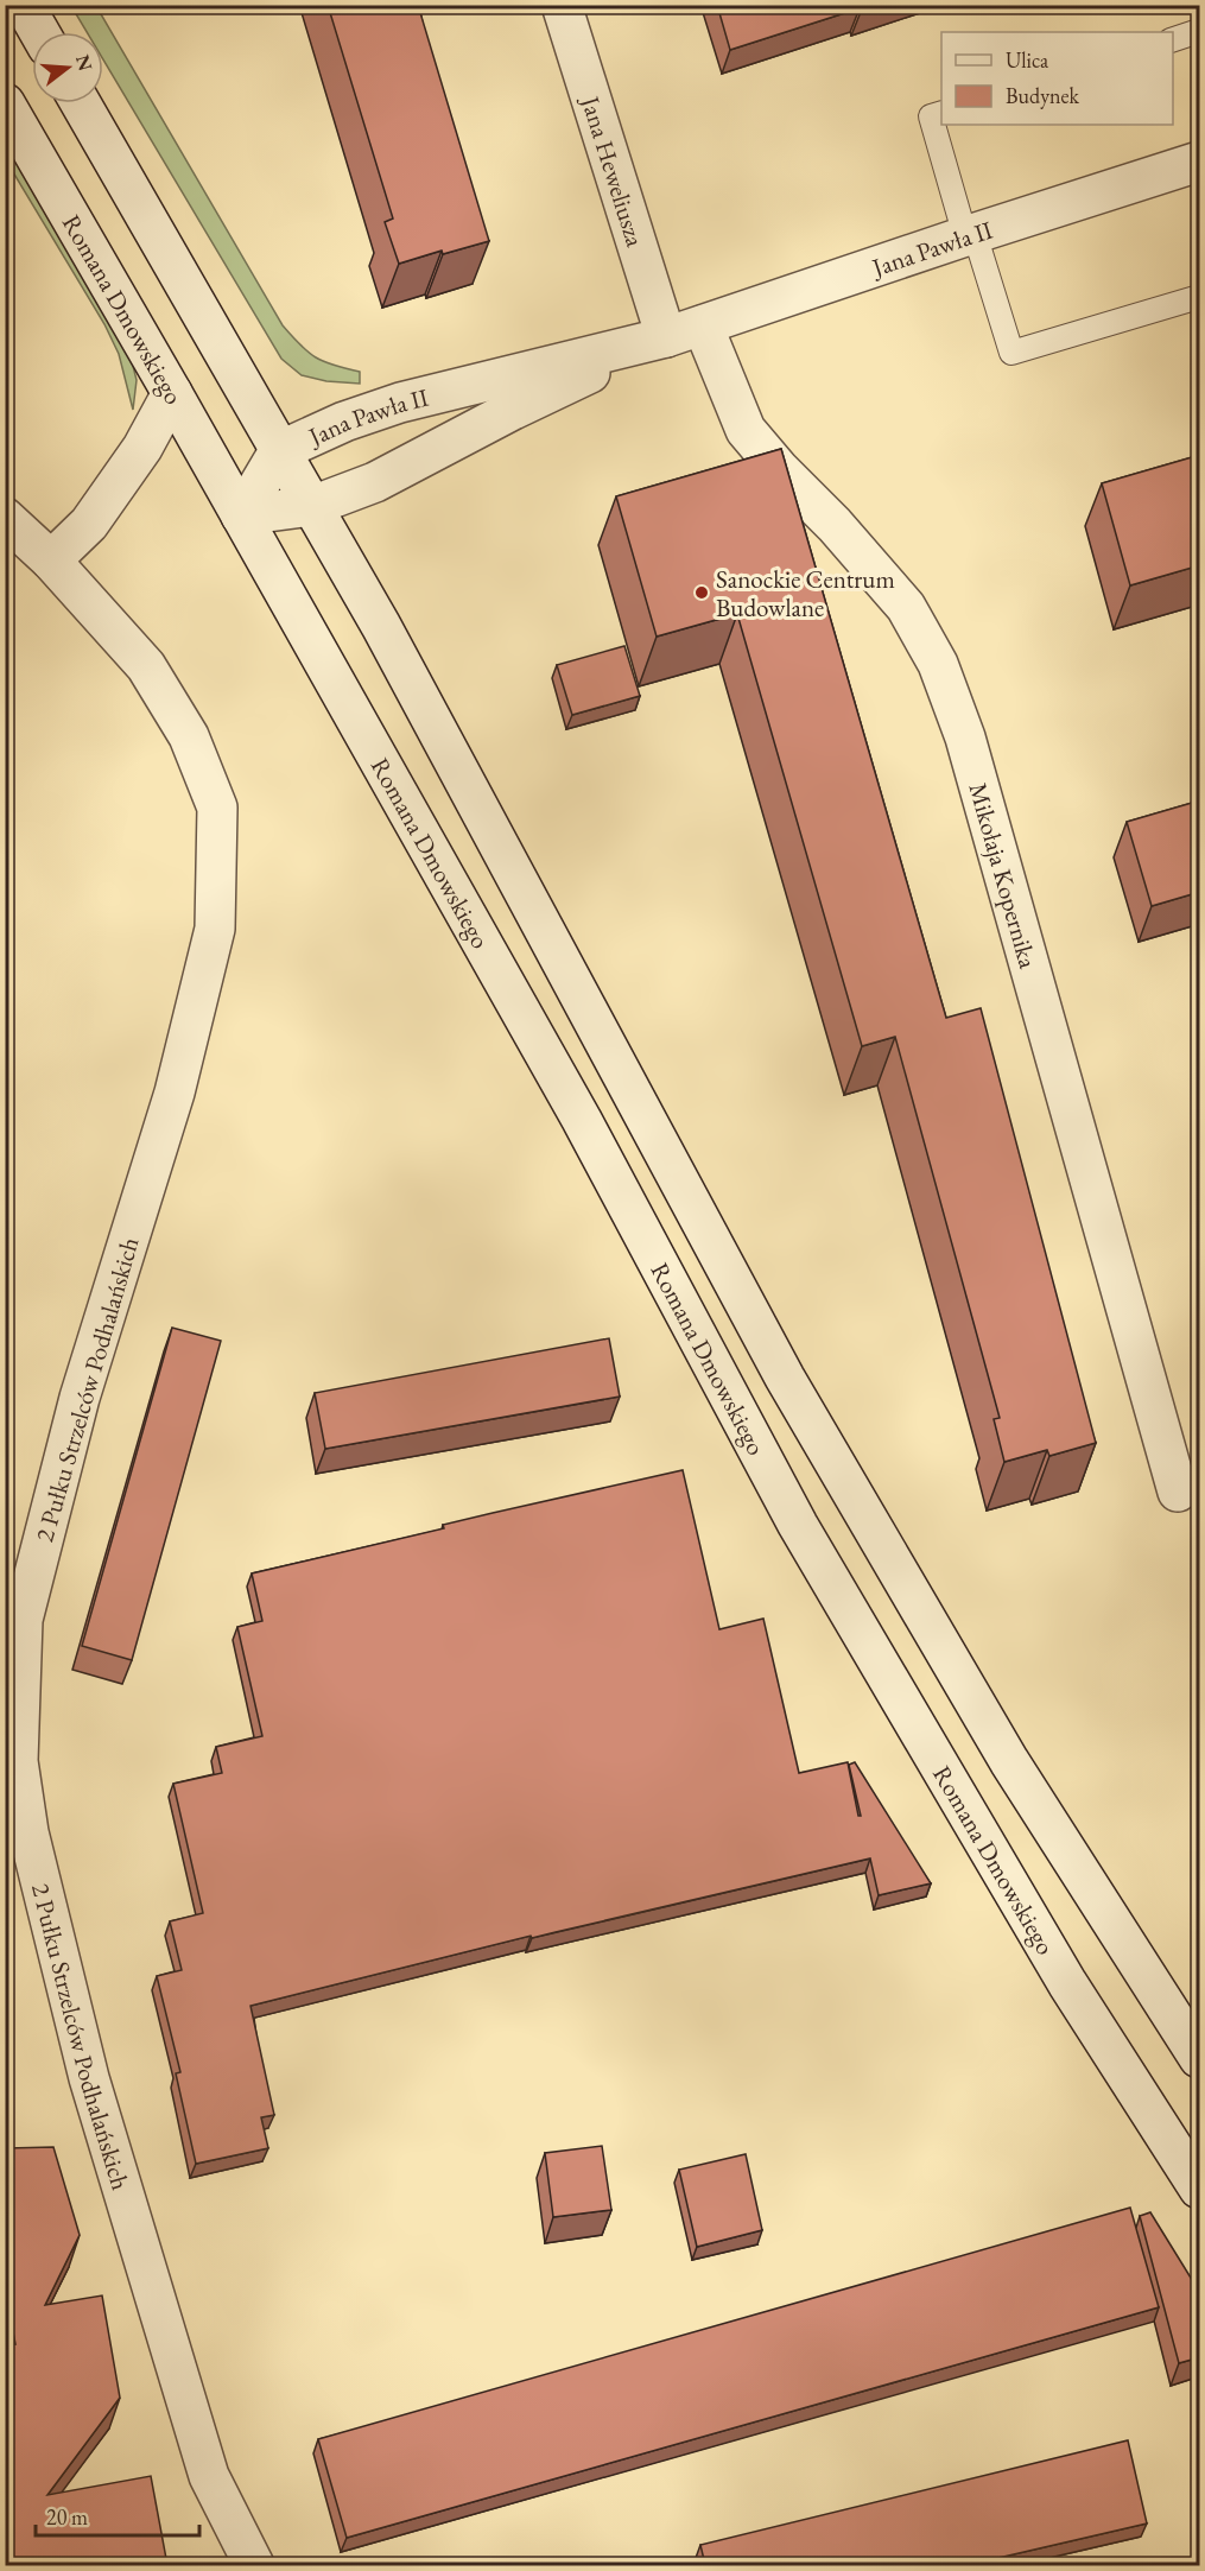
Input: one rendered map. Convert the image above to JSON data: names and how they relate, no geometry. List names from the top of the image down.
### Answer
{
  "streets": {
    "street": [
      "Jana Heweliusza",
      "Jana Pawła II",
      "Romana Dmowskiego",
      "Mikołaja Kopernika",
      "2 Pułku Strzelców Podhalańskich"
    ]
  },
  "crossings": [
    ["Jana Heweliusza", "Jana Pawła II"],
    ["Jana Pawła II", "Mikołaja Kopernika"]
  ],
  "places": ["Sanockie Centrum Budowlane"],
  "legend": ["Ulica", "Budynek"],
  "scale_bar": "20 m",
  "north": "right"
}
